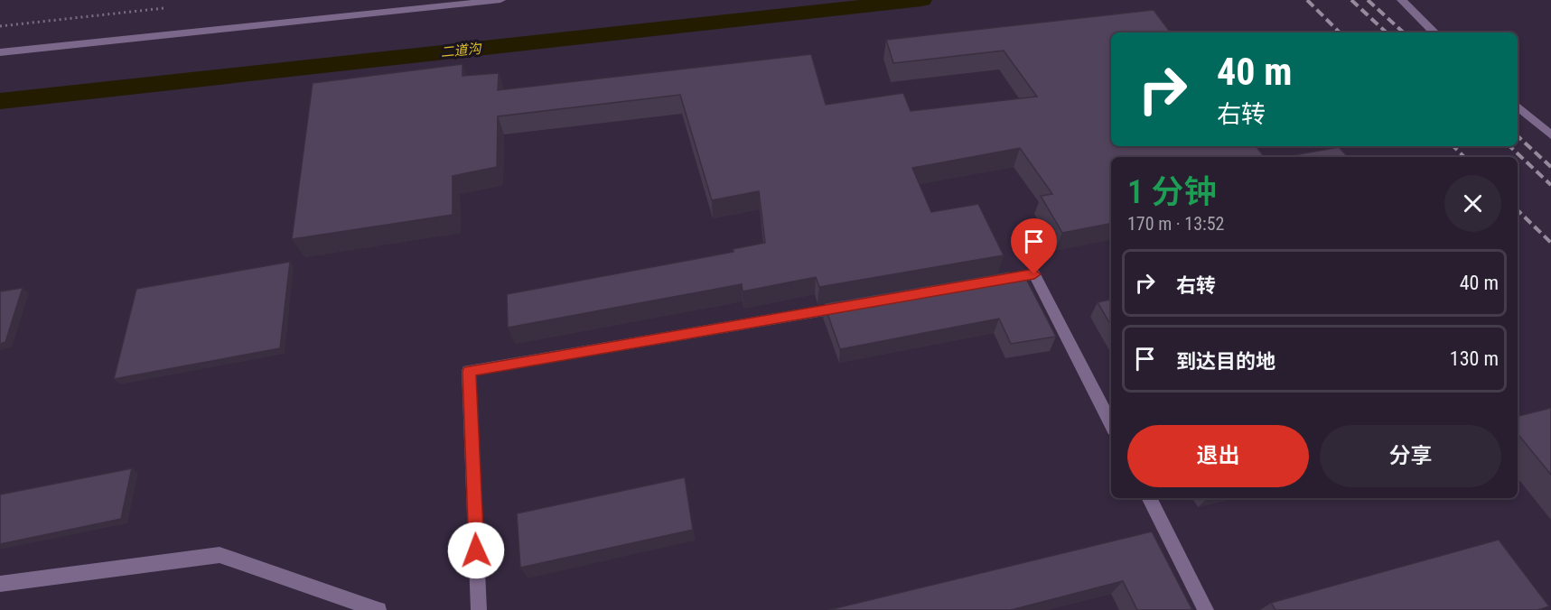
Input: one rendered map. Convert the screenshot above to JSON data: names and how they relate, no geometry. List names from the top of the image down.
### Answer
{
  "water": ["二道沟"],
  "page": {
    "turn": ["40 m", "右转"],
    "heading": ["1 分钟", "170 m · 13:52"],
    "list": [
      {
        "name": "右转",
        "value": "40 m"
      },
      {
        "name": "到达目的地",
        "value": "130 m"
      }
    ],
    "buttons": ["退出", "分享"]
  }
}
